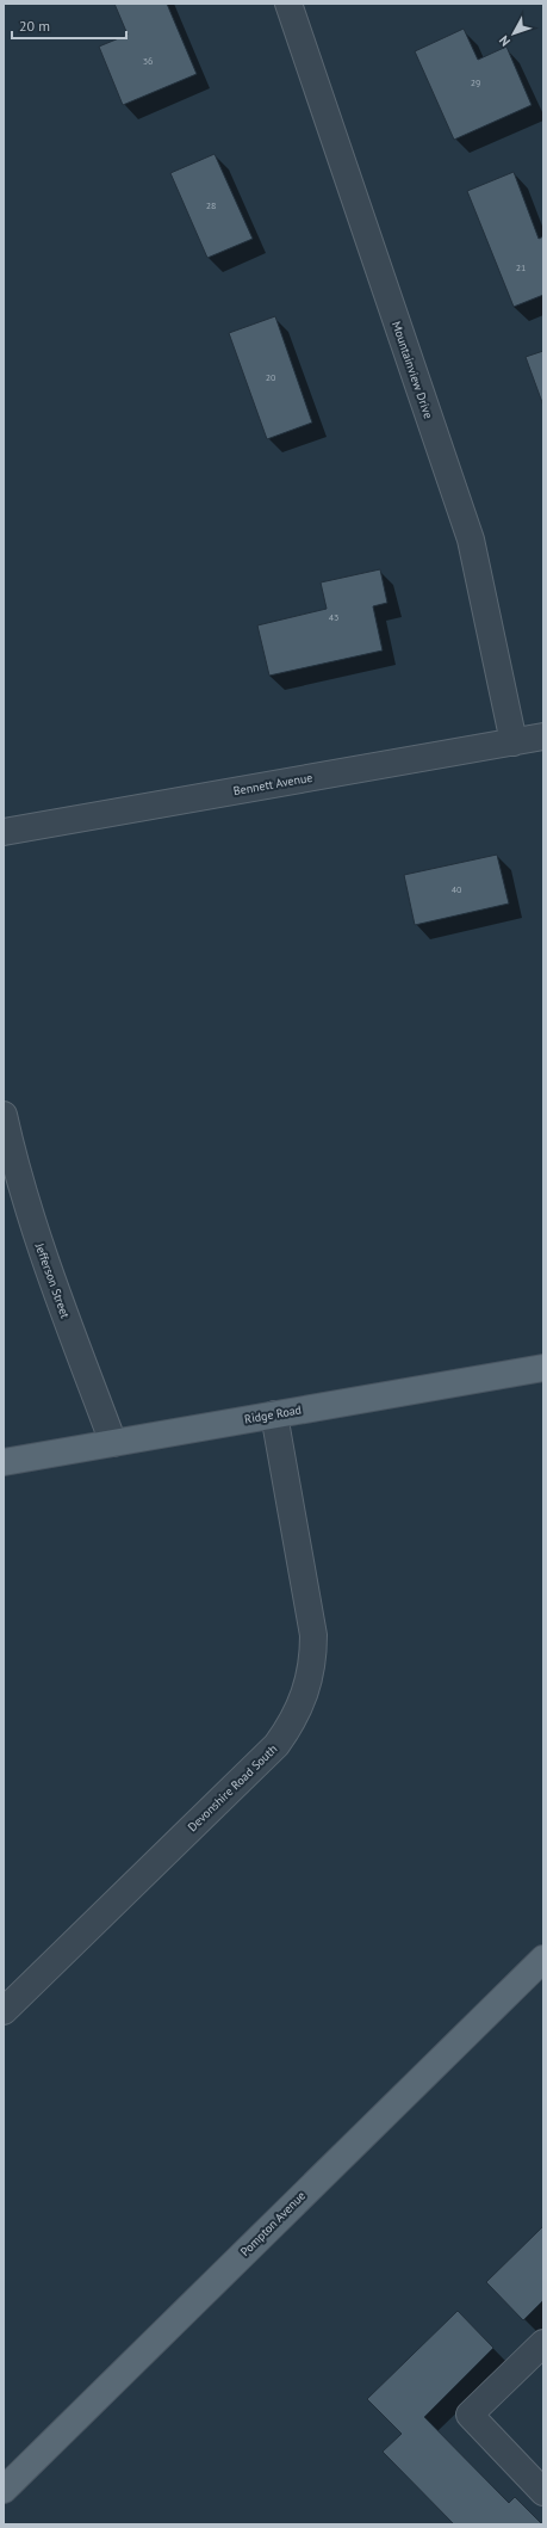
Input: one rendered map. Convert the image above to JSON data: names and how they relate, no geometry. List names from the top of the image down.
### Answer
{
  "streets": {
    "main road": ["Ridge Road", "Pompton Avenue"],
    "street": [
      "Mountainview Drive",
      "Bennett Avenue",
      "Jefferson Street",
      "Devonshire Road South"
    ]
  },
  "crossings": [
    ["Mountainview Drive", "Bennett Avenue"],
    ["Jefferson Street", "Ridge Road"],
    ["Ridge Road", "Devonshire Road South"]
  ],
  "house_numbers": [
    "36",
    "29",
    "28",
    "21",
    "20",
    "43",
    "40"
  ],
  "scale_bar": "20 m",
  "north": "bottom left"
}
